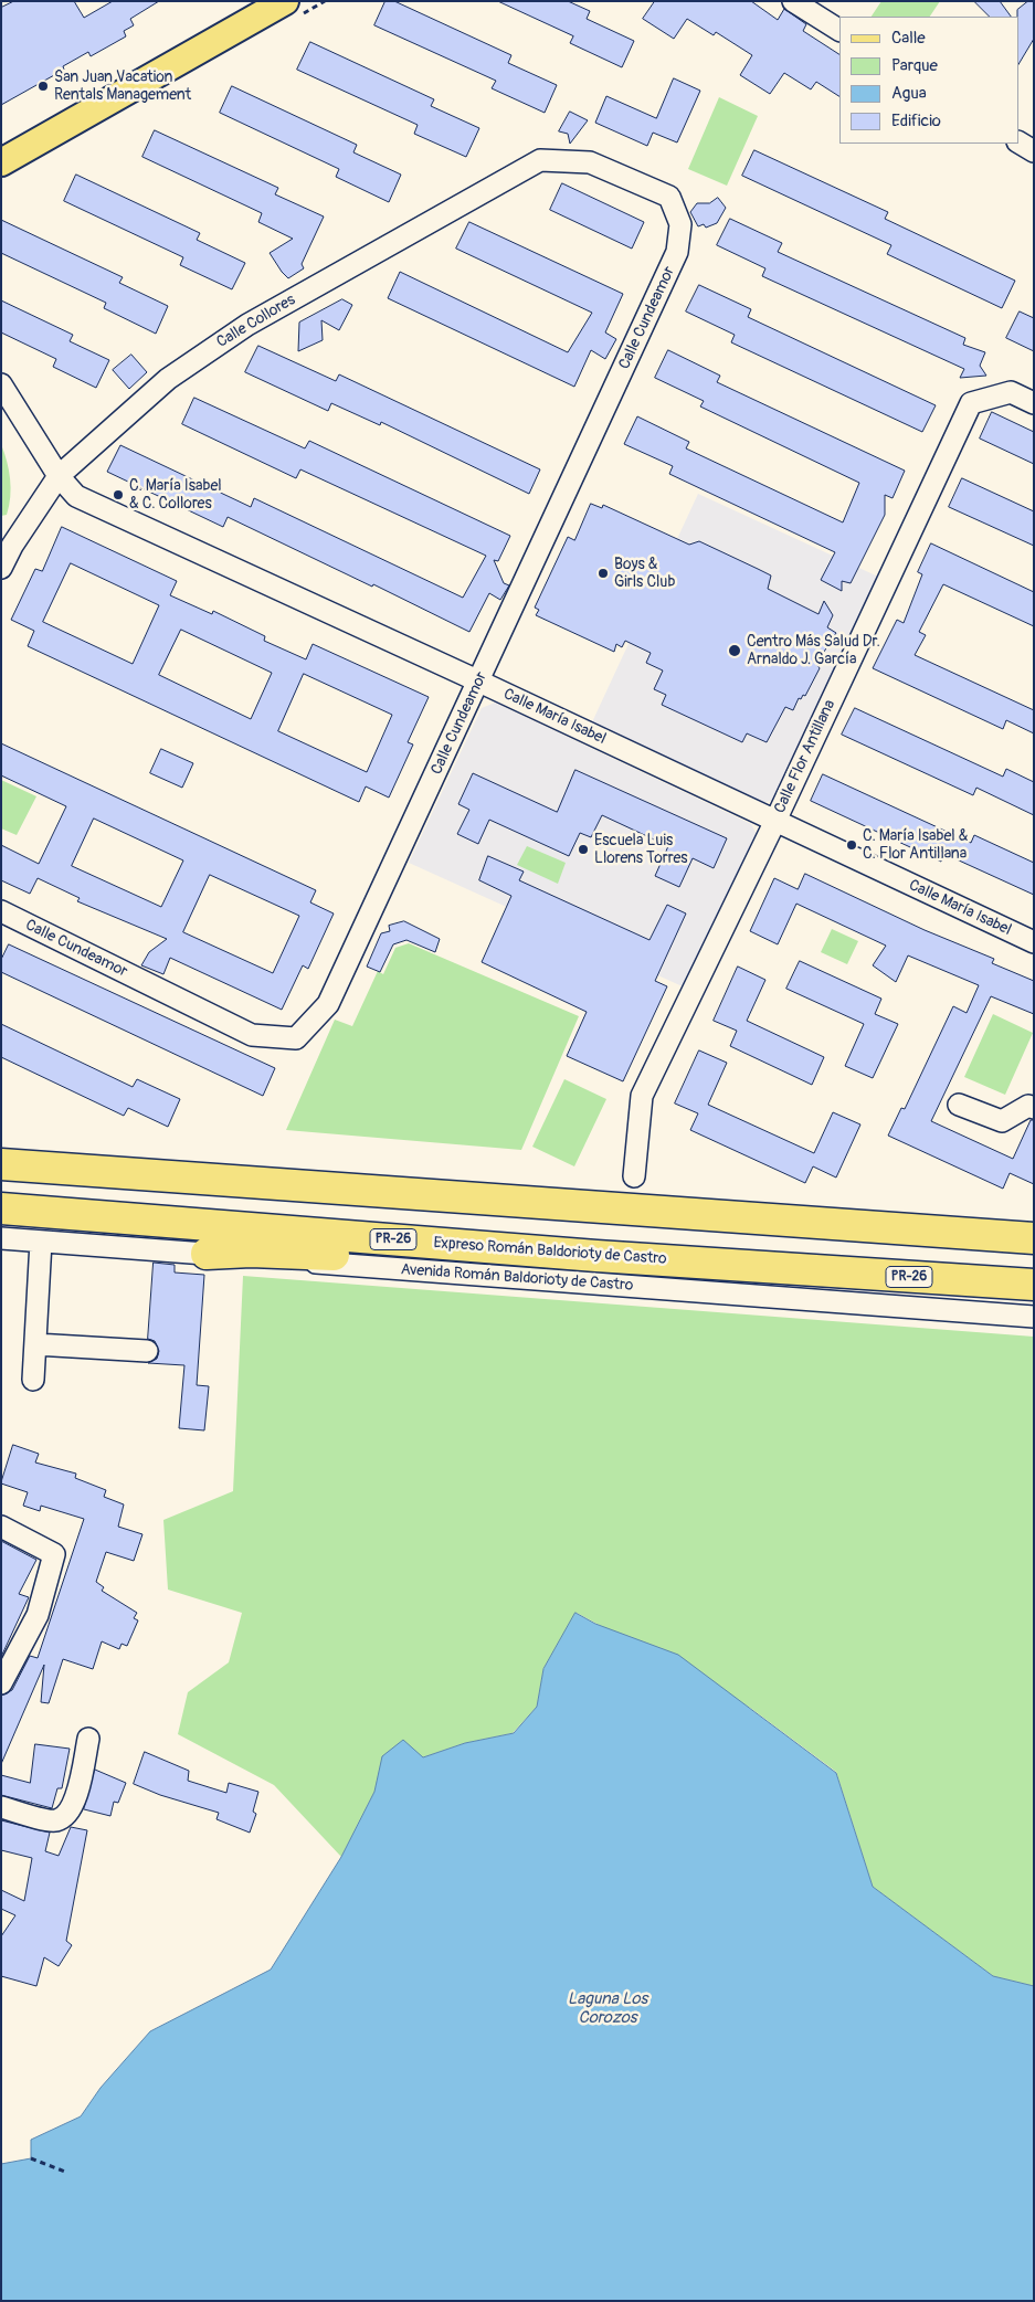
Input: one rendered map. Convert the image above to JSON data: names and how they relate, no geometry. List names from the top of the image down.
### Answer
{
  "streets": {
    "highway": ["PR-26", "Expreso Román Baldorioty de Castro"],
    "street": [
      "Calle Cundeamor",
      "Calle Collores",
      "Calle María Isabel",
      "Calle Flor Antillana",
      "Avenida Román Baldorioty de Castro"
    ]
  },
  "crossings": [
    ["Calle Cundeamor", "Calle Collores"],
    ["Calle Cundeamor", "Calle María Isabel"],
    ["Calle Collores", "Calle María Isabel"],
    ["Calle María Isabel", "Calle Flor Antillana"]
  ],
  "water": ["Laguna Los Corozos"],
  "places": [
    "San Juan Vacation Rentals Management",
    "C. María Isabel & C. Collores",
    "Boys & Girls Club",
    "Centro Más Salud Dr. Arnaldo J. García",
    "C. María Isabel & C. Flor Antillana",
    "Escuela Luis Llorens Torres"
  ],
  "legend": [
    "Calle",
    "Parque",
    "Agua",
    "Edificio"
  ]
}
